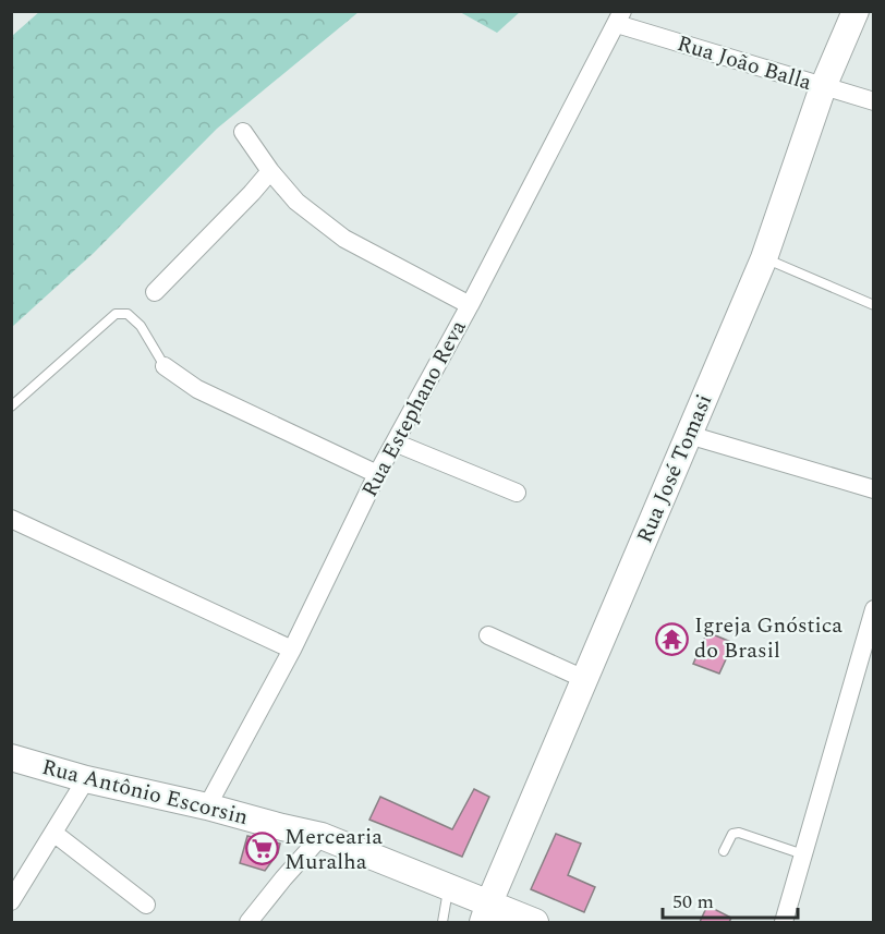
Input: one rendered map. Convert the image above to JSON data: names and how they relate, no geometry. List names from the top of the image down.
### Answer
{
  "streets": {
    "street": [
      "Rua João Balla",
      "Rua Estephano Reva",
      "Rua José Tomasi",
      "Rua Antônio Escorsin"
    ]
  },
  "crossings": [
    ["Rua João Balla", "Rua Estephano Reva"],
    ["Rua João Balla", "Rua José Tomasi"],
    ["Rua Estephano Reva", "Rua Antônio Escorsin"],
    ["Rua José Tomasi", "Rua Antônio Escorsin"]
  ],
  "places": {
    "temple": ["Igreja Gnóstica do Brasil"],
    "supermarket": ["Mercearia Muralha"]
  },
  "scale_bar": "50 m"
}
